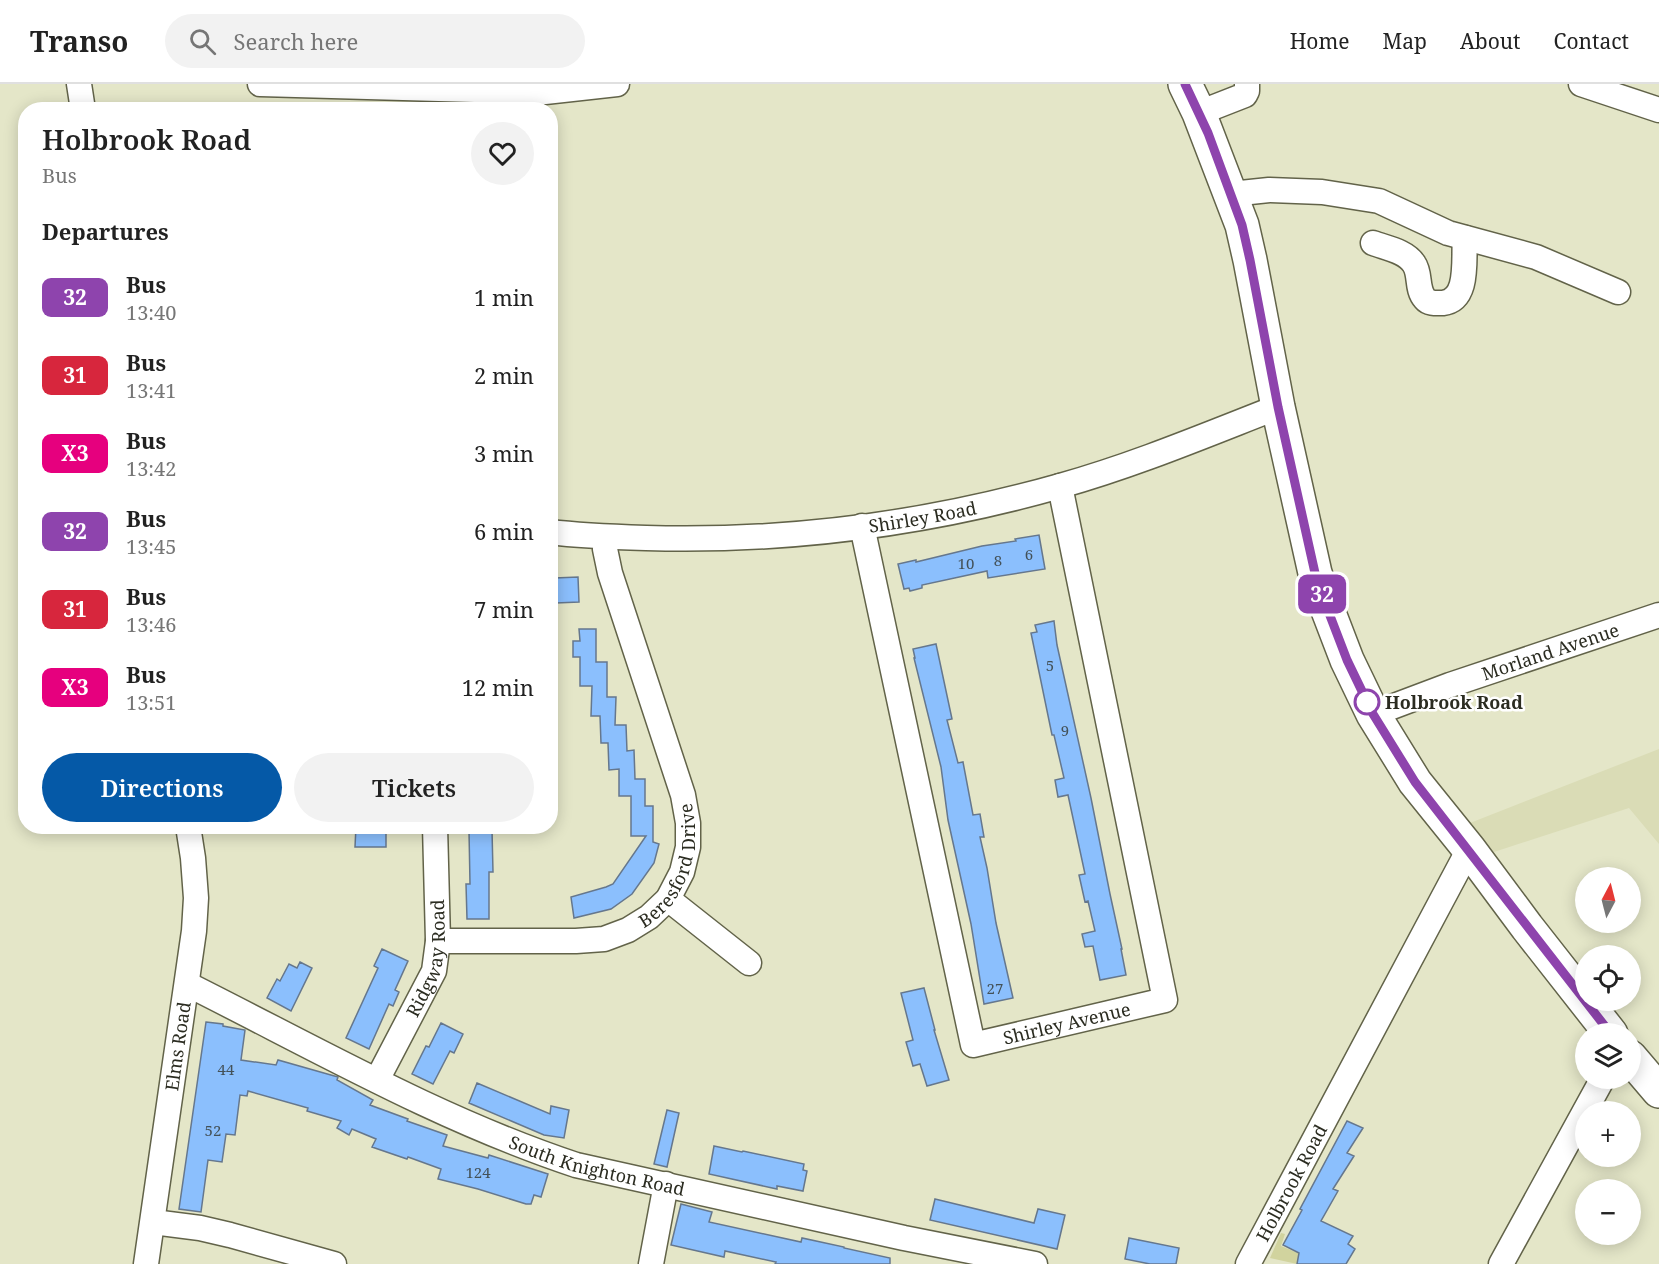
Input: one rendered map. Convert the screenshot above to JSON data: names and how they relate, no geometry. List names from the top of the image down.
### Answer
{
  "streets": {
    "street": [
      "Shirley Road",
      "Morland Avenue",
      "Beresford Drive",
      "Ridgway Road",
      "Shirley Avenue",
      "Elms Road",
      "South Knighton Road",
      "Holbrook Road"
    ]
  },
  "crossings": [
    ["Shirley Road", "Beresford Drive"],
    ["Shirley Road", "Shirley Avenue"],
    ["Beresford Drive", "Ridgway Road"],
    ["Ridgway Road", "South Knighton Road"],
    ["Elms Road", "South Knighton Road"]
  ],
  "places": ["Holbrook Road"],
  "lines": ["bus line 32"],
  "house_numbers": [
    "6",
    "8",
    "10",
    "5",
    "9",
    "27",
    "44",
    "52",
    "124"
  ],
  "north": "top",
  "page": {
    "header": "Transo",
    "search": "Search here",
    "nav": [
      "Home",
      "Map",
      "About",
      "Contact"
    ],
    "on_map": "32",
    "heading": [
      ["Holbrook Road", "Bus"],
      "Departures"
    ],
    "list": [
      {
        "mark": "32",
        "name": "Bus",
        "note": "13:40",
        "value": "1 min"
      },
      {
        "mark": "31",
        "name": "Bus",
        "note": "13:41",
        "value": "2 min"
      },
      {
        "mark": "X3",
        "name": "Bus",
        "note": "13:42",
        "value": "3 min"
      },
      {
        "mark": "32",
        "name": "Bus",
        "note": "13:45",
        "value": "6 min"
      },
      {
        "mark": "31",
        "name": "Bus",
        "note": "13:46",
        "value": "7 min"
      },
      {
        "mark": "X3",
        "name": "Bus",
        "note": "13:51",
        "value": "12 min"
      }
    ],
    "buttons": ["Directions", "Tickets"],
    "map_buttons": ["+", "−"]
  }
}
